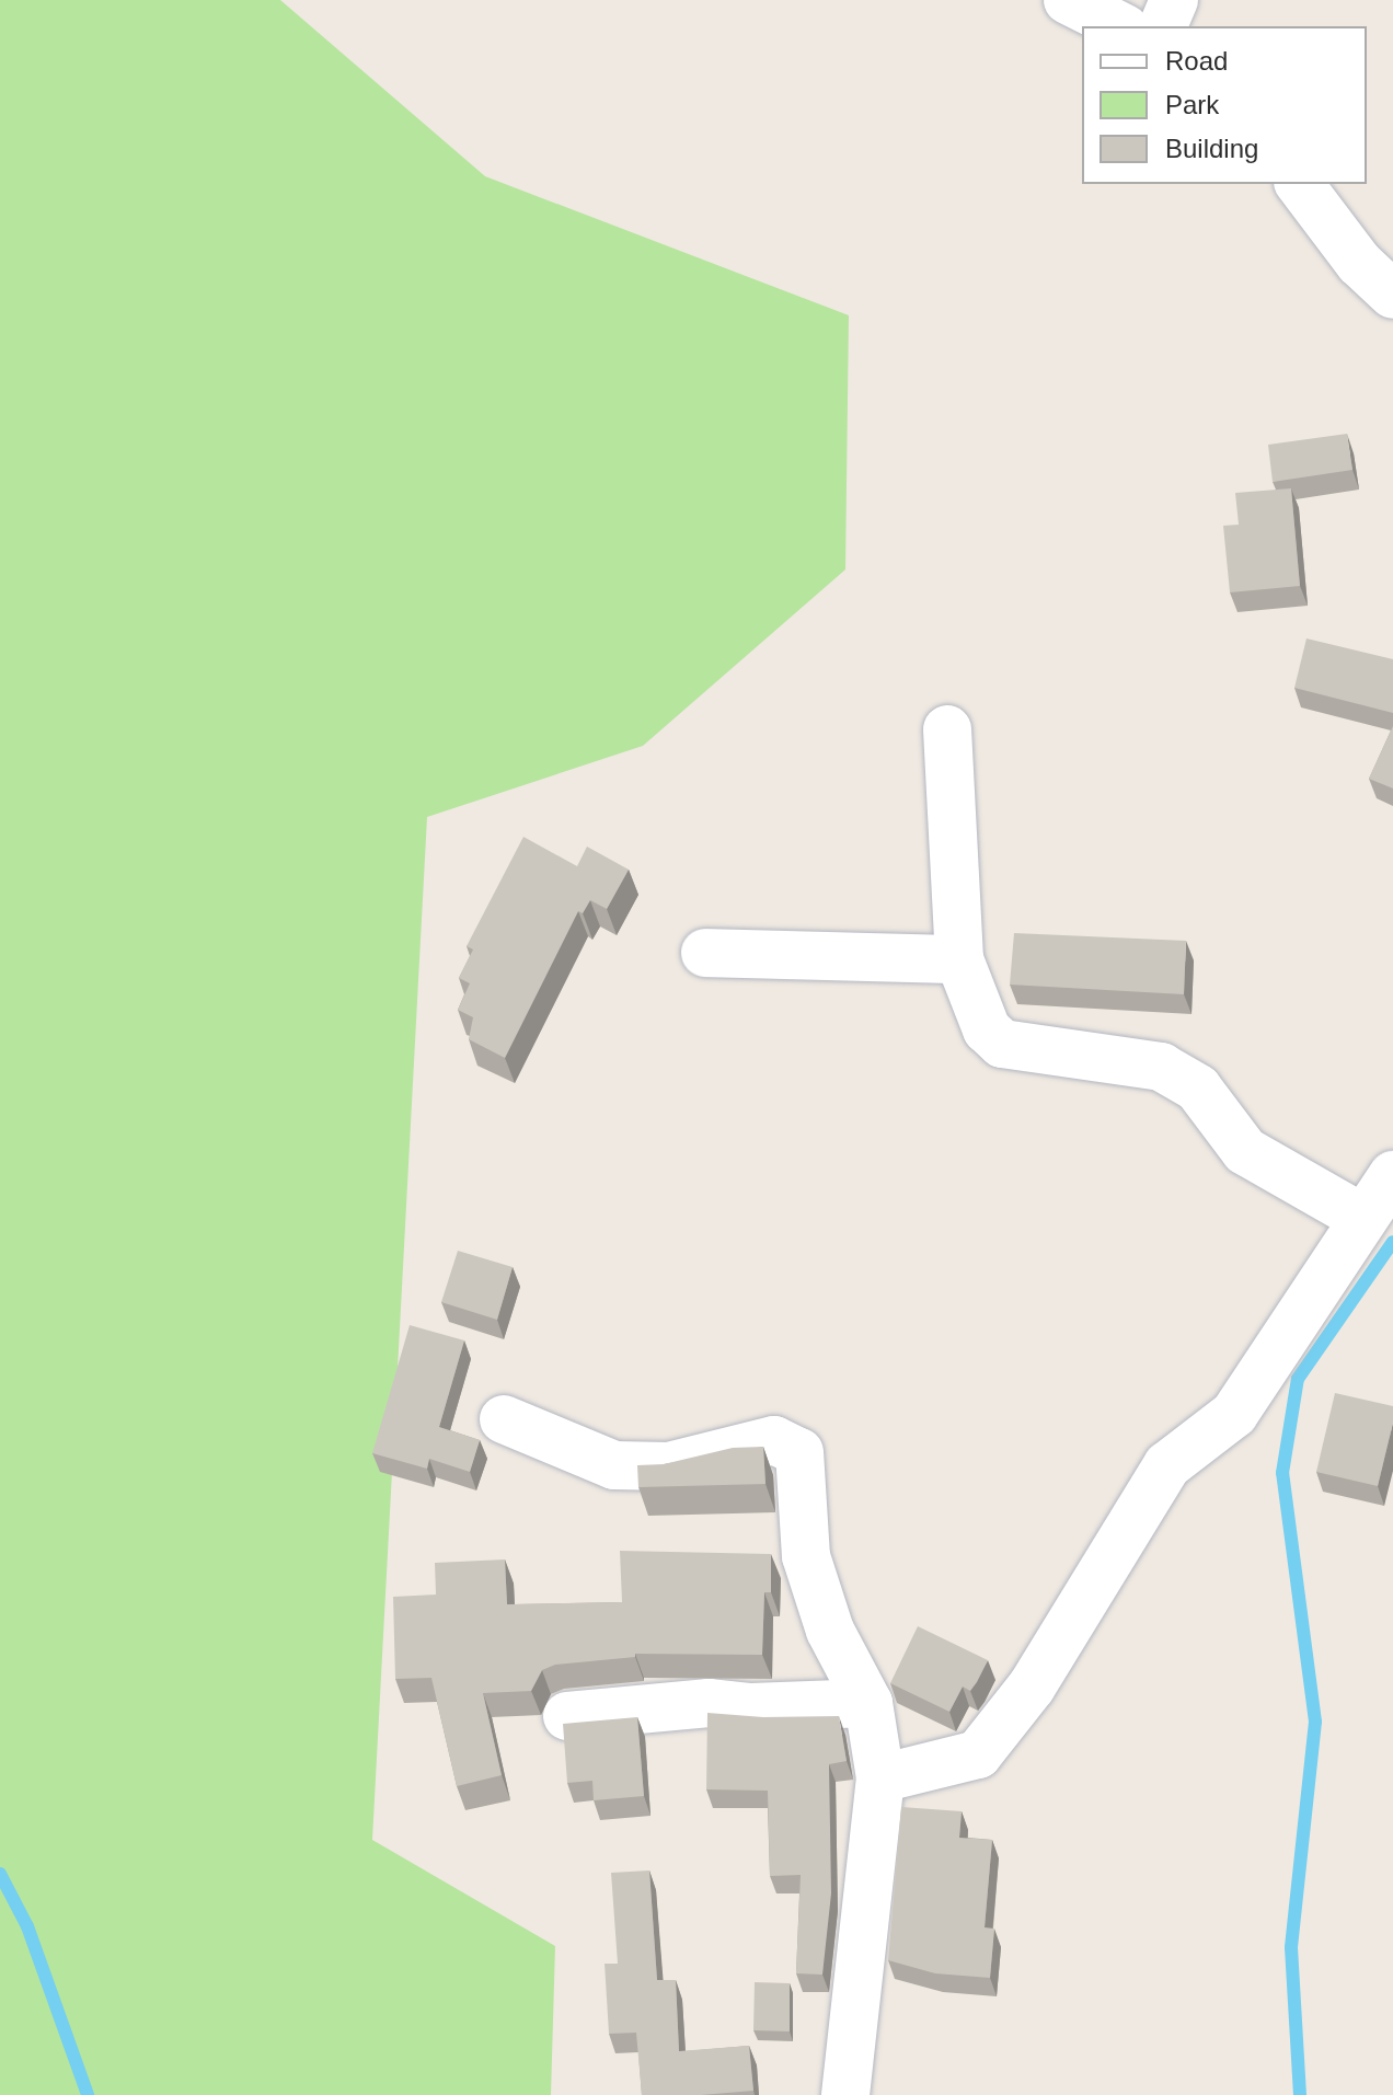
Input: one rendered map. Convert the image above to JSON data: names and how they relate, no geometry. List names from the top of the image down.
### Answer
{
  "legend": ["Road", "Park", "Building"]
}
